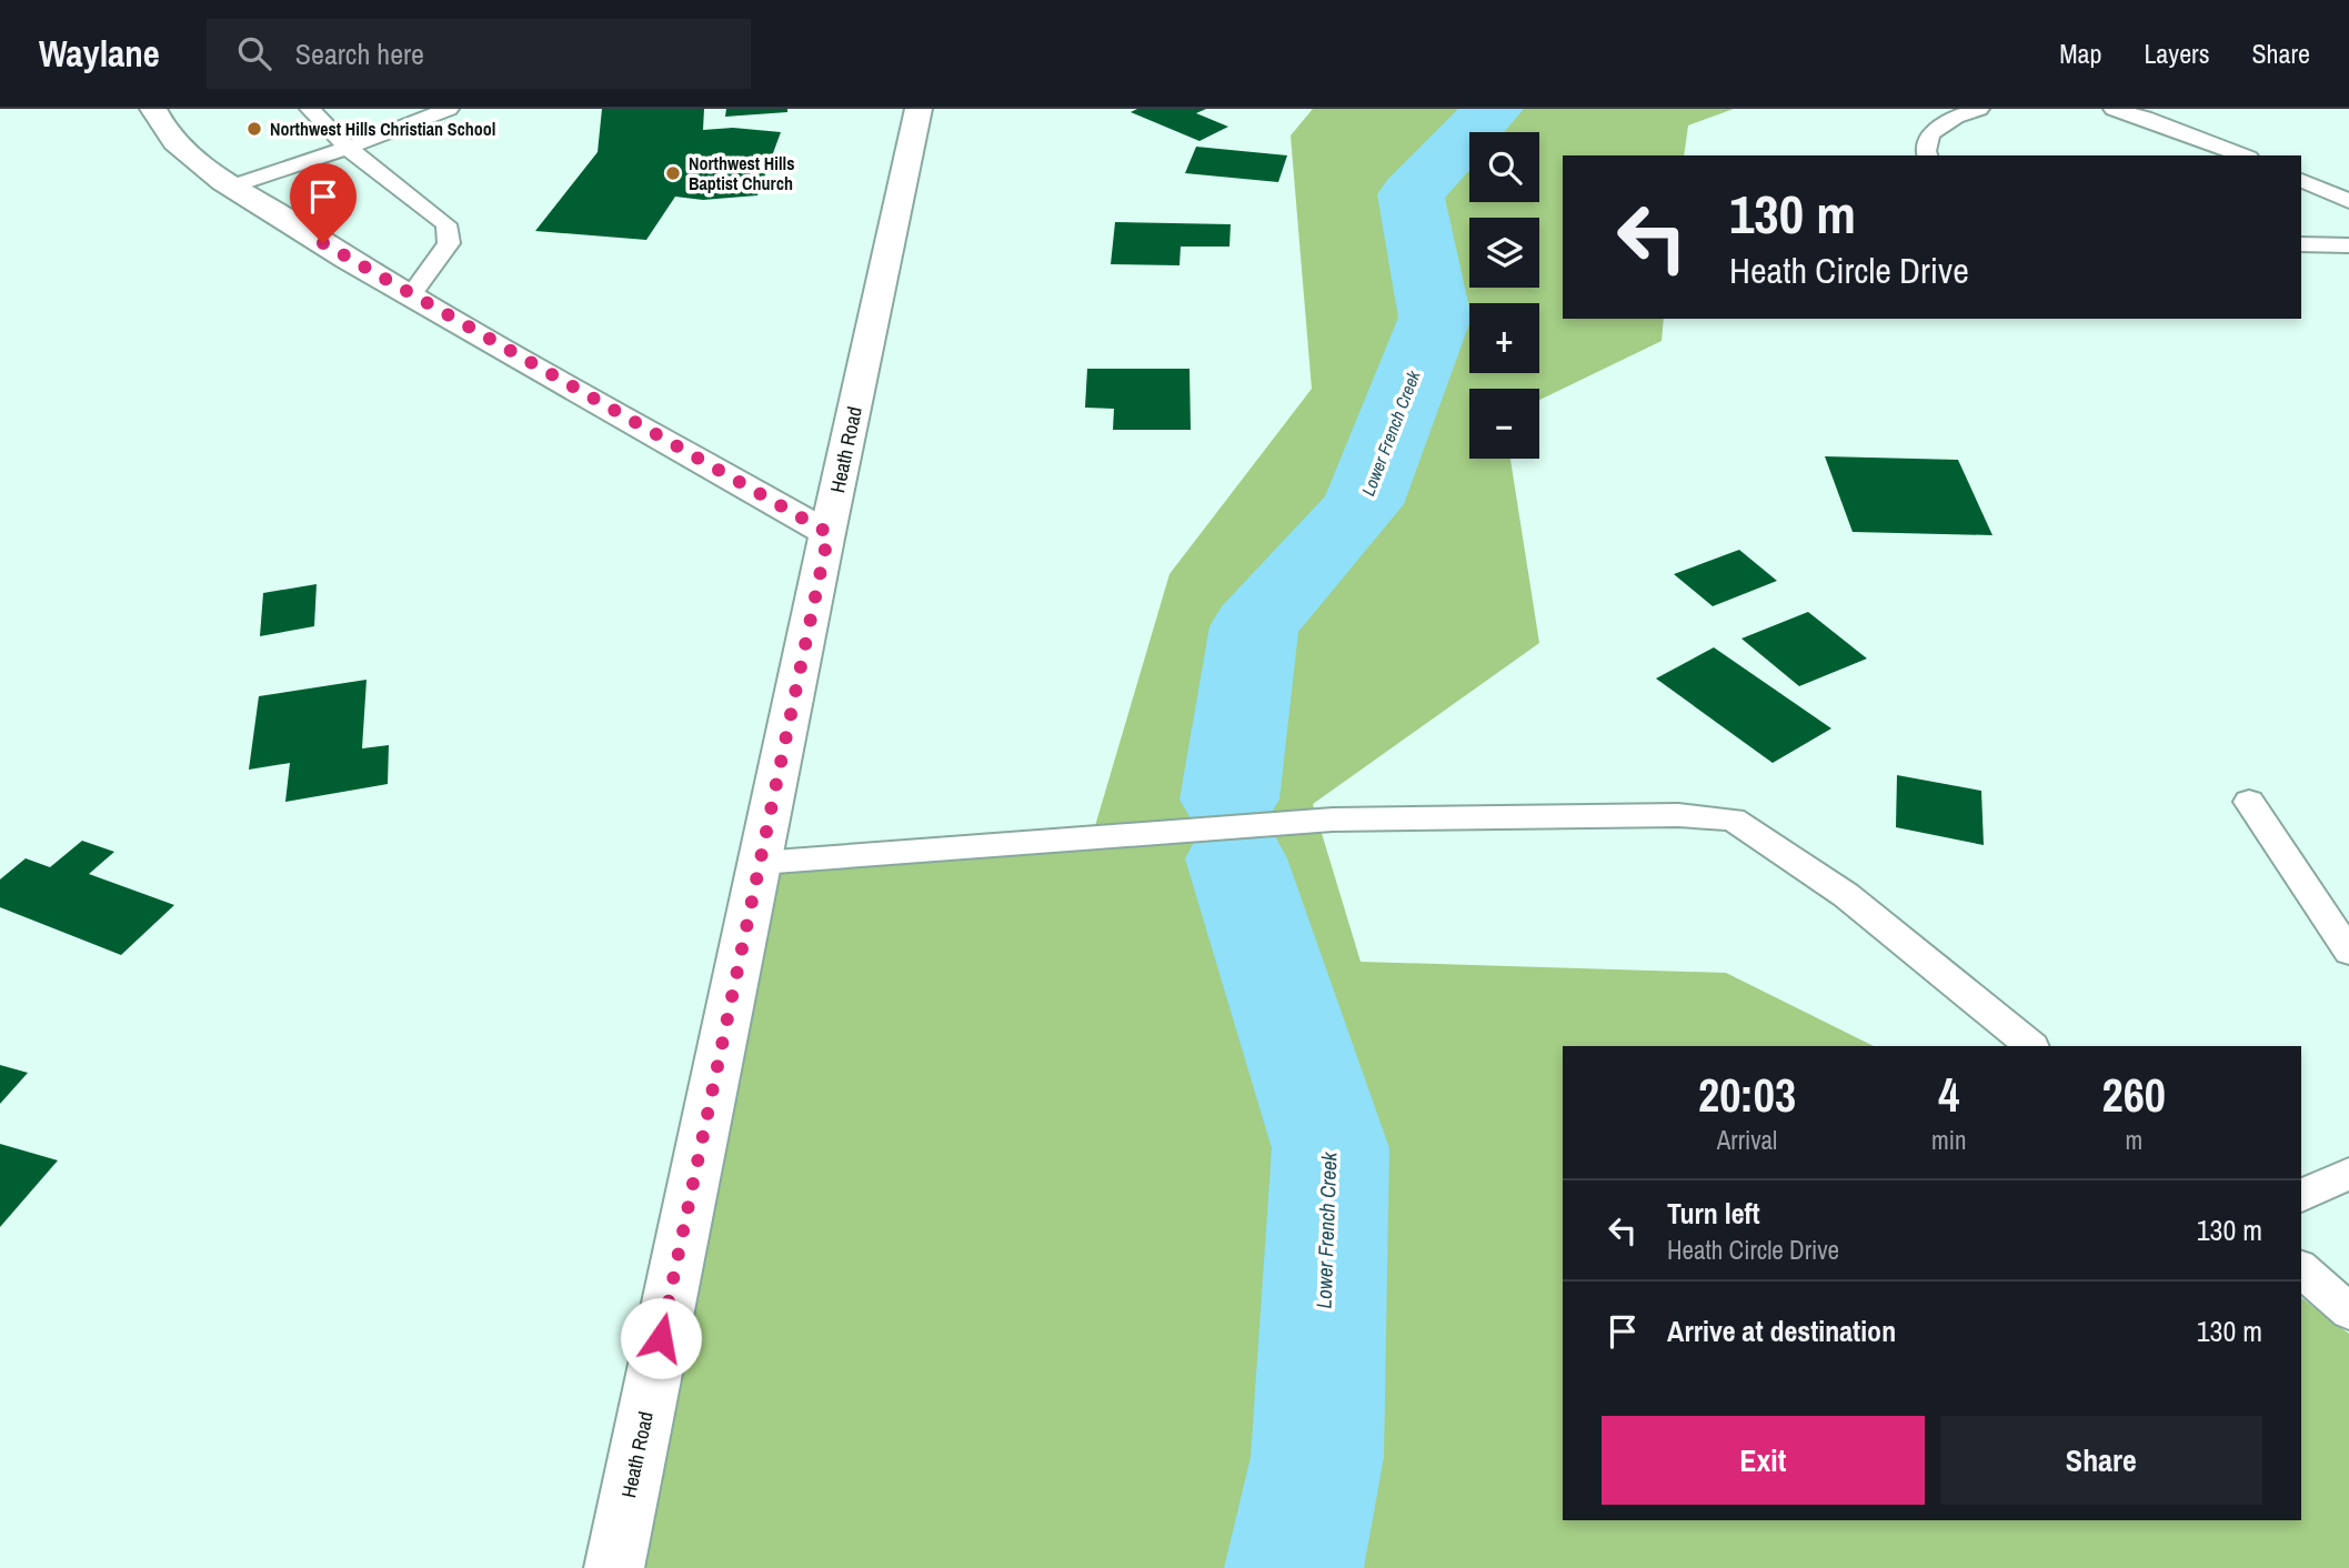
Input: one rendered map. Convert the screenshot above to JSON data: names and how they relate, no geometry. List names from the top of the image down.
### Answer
{
  "streets": {
    "street": ["Heath Road"]
  },
  "water": ["Lower French Creek"],
  "places": ["Northwest Hills Christian School", "Northwest Hills Baptist Church"],
  "page": {
    "header": "Waylane",
    "search": "Search here",
    "nav": ["Map", "Layers", "Share"],
    "map_buttons": ["+", "−"],
    "turn": ["130 m", "Heath Circle Drive"],
    "eta": [
      "20:03",
      "Arrival",
      "4",
      "min",
      "260",
      "m"
    ],
    "list": [
      {
        "name": "Turn left",
        "note": "Heath Circle Drive",
        "value": "130 m"
      },
      {
        "name": "Arrive at destination",
        "value": "130 m"
      }
    ],
    "buttons": ["Exit", "Share"]
  }
}
